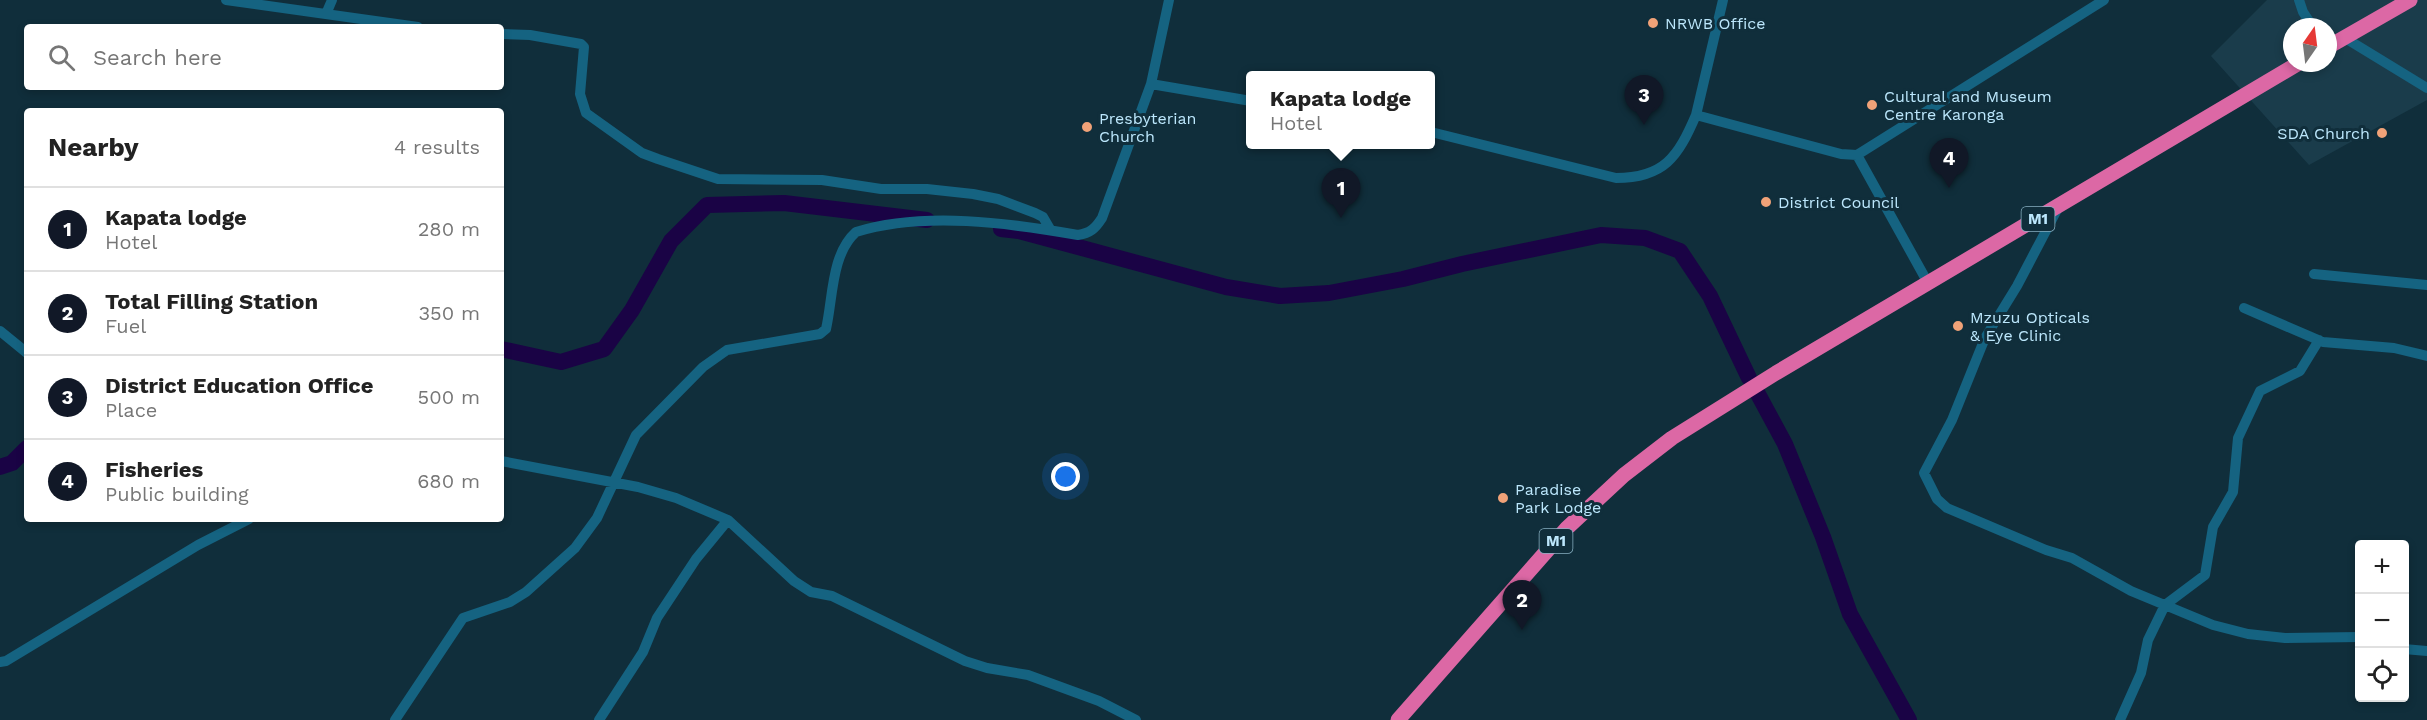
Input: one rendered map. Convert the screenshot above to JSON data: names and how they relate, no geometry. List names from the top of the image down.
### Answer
{
  "streets": {
    "highway": ["M1"]
  },
  "places": [
    "NRWB Office",
    "Cultural and Museum Centre Karonga",
    "Presbyterian Church",
    "SDA Church",
    "District Council",
    "Mzuzu Opticals & Eye Clinic",
    "Paradise Park Lodge"
  ],
  "north": "top",
  "page": {
    "search": "Search here",
    "popup": ["Kapata lodge", "Hotel"],
    "pins": [
      "3",
      "4",
      "1",
      "2"
    ],
    "heading": ["Nearby", "4 results"],
    "list": [
      {
        "mark": "1",
        "name": "Kapata lodge",
        "note": "Hotel",
        "value": "280 m"
      },
      {
        "mark": "2",
        "name": "Total Filling Station",
        "note": "Fuel",
        "value": "350 m"
      },
      {
        "mark": "3",
        "name": "District Education Office",
        "note": "Place",
        "value": "500 m"
      },
      {
        "mark": "4",
        "name": "Fisheries",
        "note": "Public building",
        "value": "680 m"
      }
    ],
    "map_buttons": ["+", "−"]
  }
}
